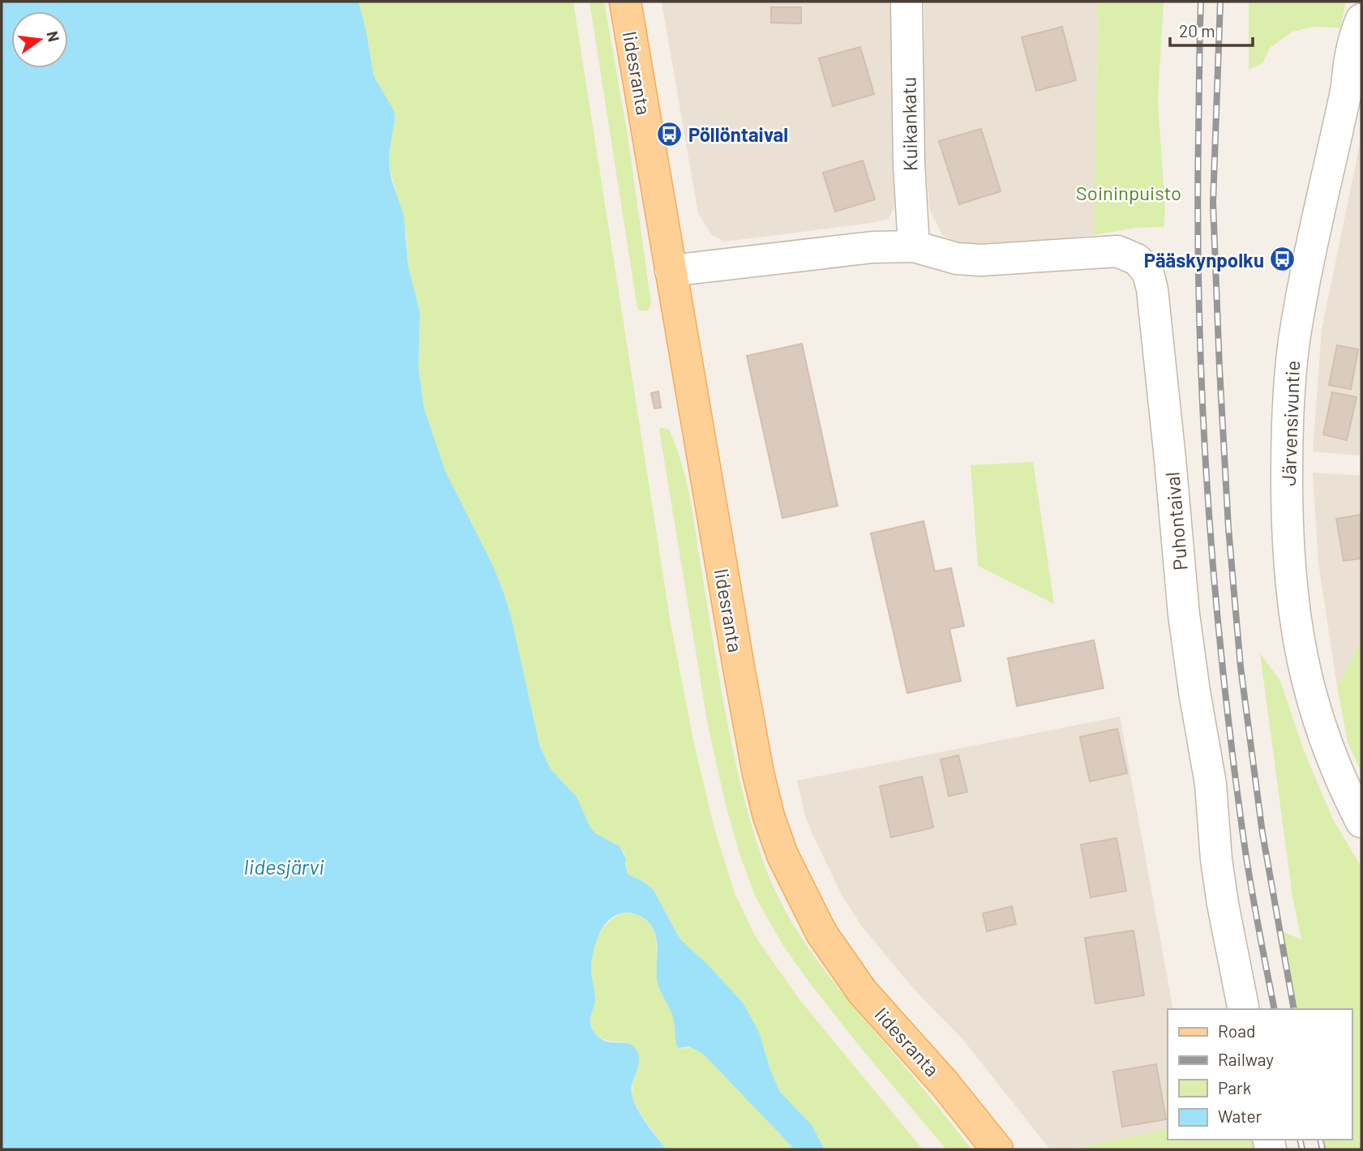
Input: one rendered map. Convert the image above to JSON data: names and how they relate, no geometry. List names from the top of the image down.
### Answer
{
  "streets": {
    "main road": ["Iidesranta"],
    "street": ["Kuikankatu", "Järvensivuntie", "Puhontaival"]
  },
  "crossings": [
    ["Kuikankatu", "Puhontaival"]
  ],
  "water": ["Iidesjärvi"],
  "parks": ["Soininpuisto"],
  "places": {
    "bus stop": ["Pöllöntaival", "Pääskynpolku"]
  },
  "legend": [
    "Road",
    "Railway",
    "Park",
    "Water"
  ],
  "scale_bar": "20 m",
  "north": "right"
}
